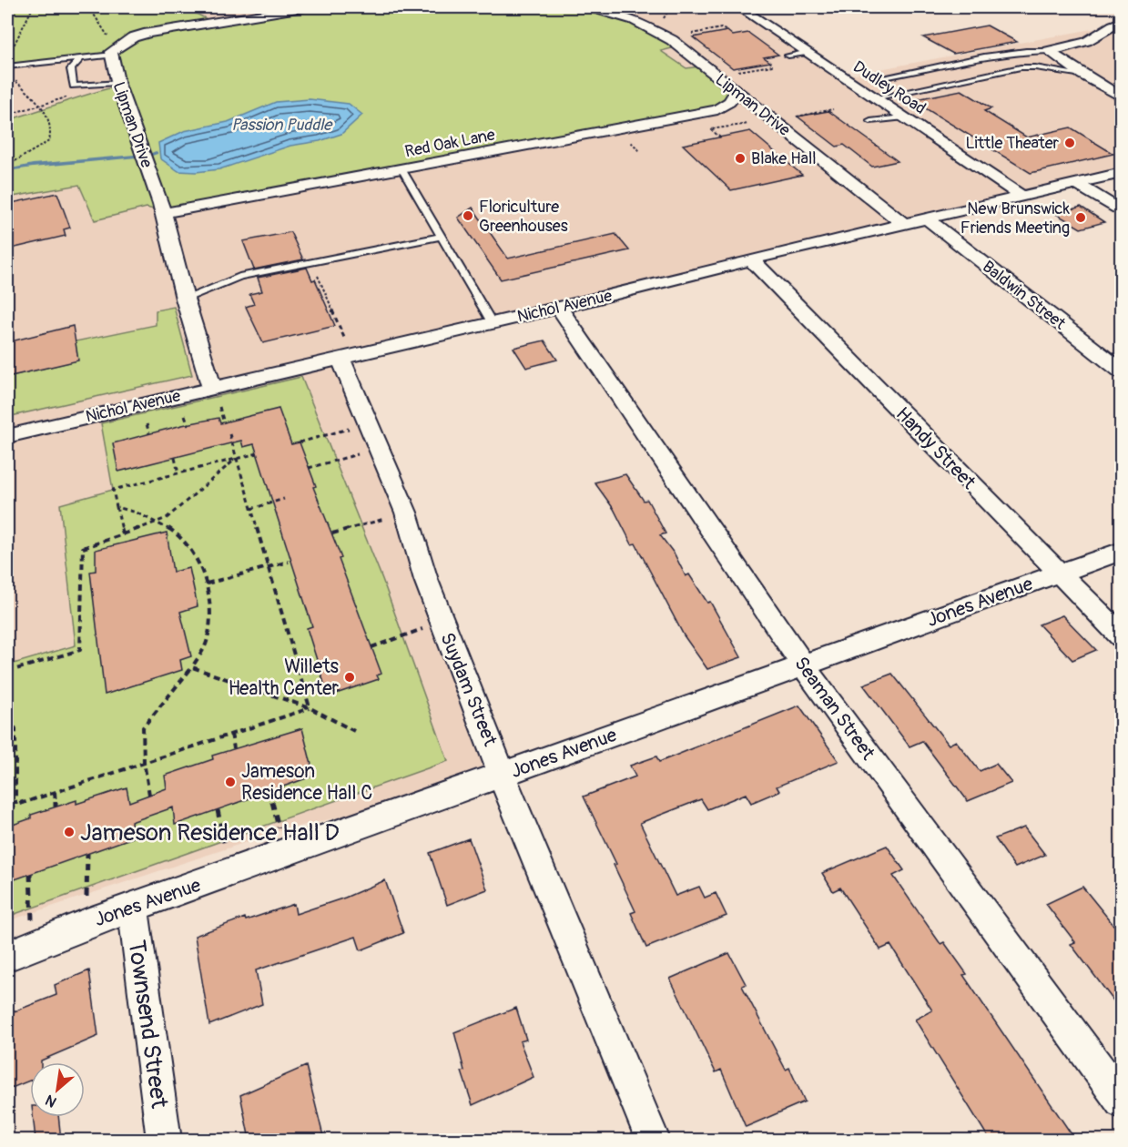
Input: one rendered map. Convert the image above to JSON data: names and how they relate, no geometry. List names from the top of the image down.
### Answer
{
  "streets": {
    "street": [
      "Dudley Road",
      "Lipman Drive",
      "Red Oak Lane",
      "Baldwin Street",
      "Nichol Avenue",
      "Handy Street",
      "Jones Avenue",
      "Suydam Street",
      "Seaman Street",
      "Townsend Street"
    ]
  },
  "crossings": [
    ["Dudley Road", "Nichol Avenue"],
    ["Lipman Drive", "Red Oak Lane"],
    ["Lipman Drive", "Nichol Avenue"],
    ["Baldwin Street", "Nichol Avenue"],
    ["Nichol Avenue", "Handy Street"],
    ["Nichol Avenue", "Suydam Street"],
    ["Nichol Avenue", "Seaman Street"],
    ["Handy Street", "Jones Avenue"],
    ["Jones Avenue", "Suydam Street"],
    ["Jones Avenue", "Seaman Street"],
    ["Jones Avenue", "Townsend Street"]
  ],
  "water": ["Passion Puddle"],
  "places": [
    "Little Theater",
    "Blake Hall",
    "Floriculture Greenhouses",
    "New Brunswick Friends Meeting",
    "Willets Health Center",
    "Jameson Residence Hall C",
    "Jameson Residence Hall D"
  ],
  "north": "bottom left"
}
